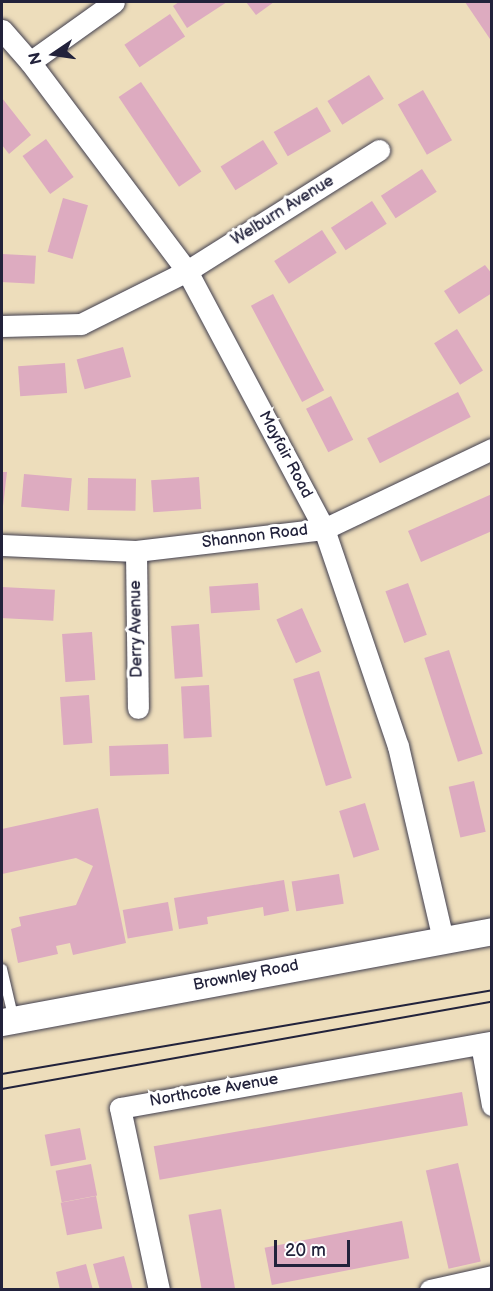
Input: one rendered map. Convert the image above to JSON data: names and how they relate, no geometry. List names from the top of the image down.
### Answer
{
  "streets": {
    "street": [
      "Welburn Avenue",
      "Mayfair Road",
      "Shannon Road",
      "Derry Avenue",
      "Brownley Road",
      "Northcote Avenue"
    ]
  },
  "crossings": [
    ["Welburn Avenue", "Mayfair Road"],
    ["Mayfair Road", "Shannon Road"],
    ["Mayfair Road", "Brownley Road"],
    ["Shannon Road", "Derry Avenue"]
  ],
  "scale_bar": "20 m",
  "north": "left"
}
